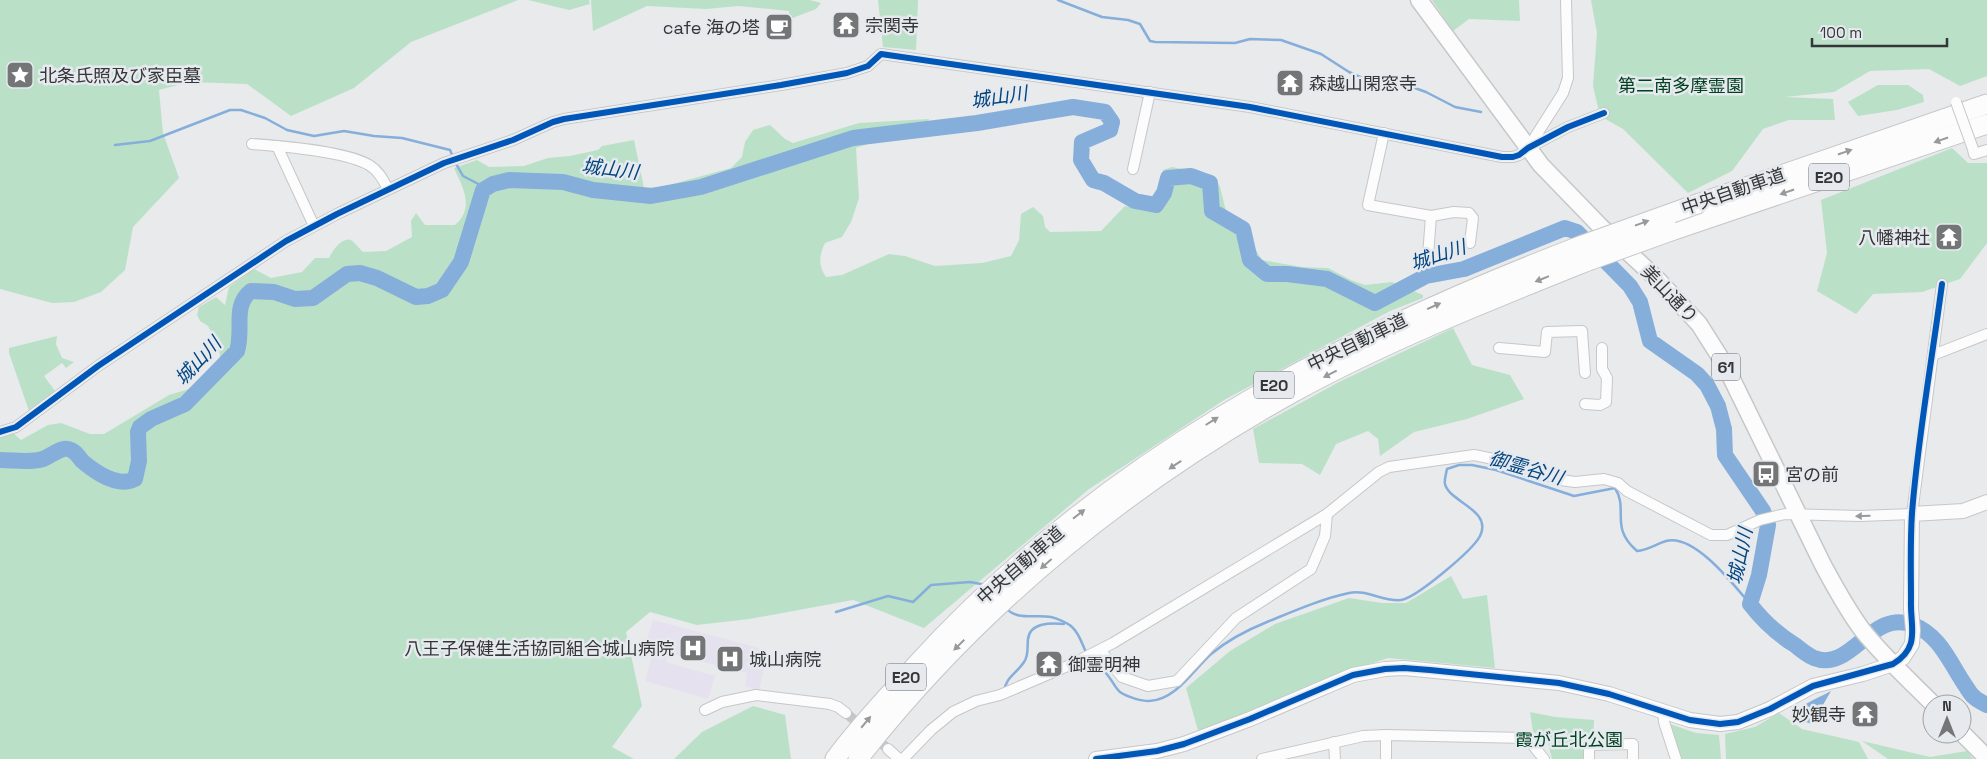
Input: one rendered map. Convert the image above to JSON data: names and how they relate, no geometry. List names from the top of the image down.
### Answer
{
  "streets": {
    "highway": ["E20", "中央自動車道"],
    "main road": ["美山通り", "61"]
  },
  "crossings": [
    ["美山通り", "61"]
  ],
  "water": ["城山川", "御霊谷川"],
  "parks": ["第二南多摩霊園", "霞が丘北公園"],
  "places": {
    "temple": [
      "宗関寺",
      "森越山閑窓寺",
      "八幡神社",
      "御霊明神",
      "妙観寺"
    ],
    "cafe": ["cafe 海の塔"],
    "place": ["北条氏照及び家臣墓"],
    "bus stop": ["宮の前"],
    "hospital": ["八王子保健生活協同組合城山病院", "城山病院"]
  },
  "scale_bar": "100 m",
  "north": "top"
}
